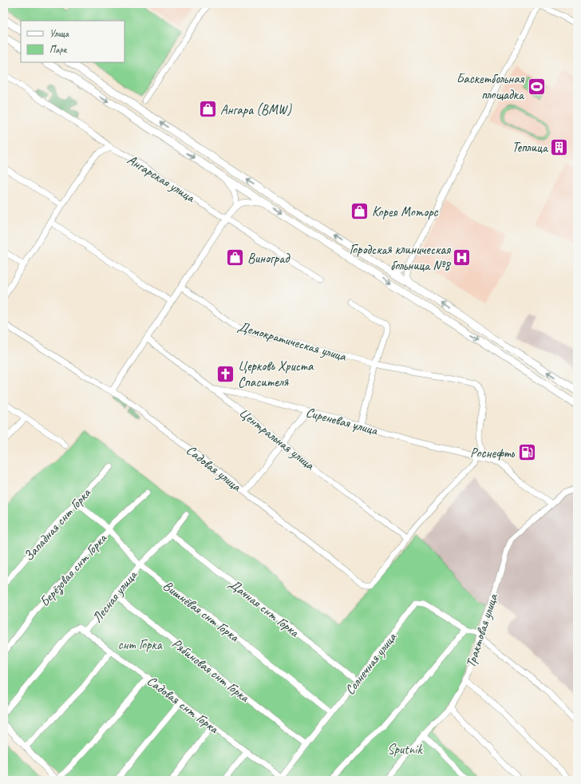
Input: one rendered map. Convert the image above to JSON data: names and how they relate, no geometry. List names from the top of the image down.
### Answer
{
  "streets": {
    "street": [
      "Ангарская улица",
      "Демократическая улица",
      "Сиреневая улица",
      "Центральная улица",
      "Садовая улица",
      "Западная снт Горка",
      "Берёзовая снт Горка",
      "Лесная улица",
      "Дачная снт Горка",
      "Вишнёвая снт Горка",
      "Трактовая улица",
      "Солнечная улица",
      "Рябиновая снт Горка",
      "Садовая снт Горка"
    ]
  },
  "crossings": [
    ["Сиреневая улица", "Центральная улица"],
    ["Центральная улица", "Садовая улица"],
    ["Западная снт Горка", "Вишнёвая снт Горка"],
    ["Берёзовая снт Горка", "Вишнёвая снт Горка"],
    ["Лесная улица", "Дачная снт Горка"],
    ["Лесная улица", "Вишнёвая снт Горка"],
    ["Лесная улица", "Рябиновая снт Горка"],
    ["Лесная улица", "Садовая снт Горка"],
    ["Дачная снт Горка", "Солнечная улица"],
    ["Вишнёвая снт Горка", "Солнечная улица"],
    ["Трактовая улица", "Солнечная улица"],
    ["Солнечная улица", "Рябиновая снт Горка"],
    ["Солнечная улица", "Садовая снт Горка"]
  ],
  "parks": ["снт Горка", "Sputnik"],
  "places": {
    "sports": ["Баскетбольная площадка"],
    "shop": ["Ангара (BMW)", "Корея Моторс", "Виноград"],
    "building": ["Теплица"],
    "hospital": ["Городская клиническая больница №8"],
    "church": ["Церковь Христа Спасителя"],
    "fuel station": ["Роснефть"]
  },
  "legend": ["Улица", "Парк"]
}
